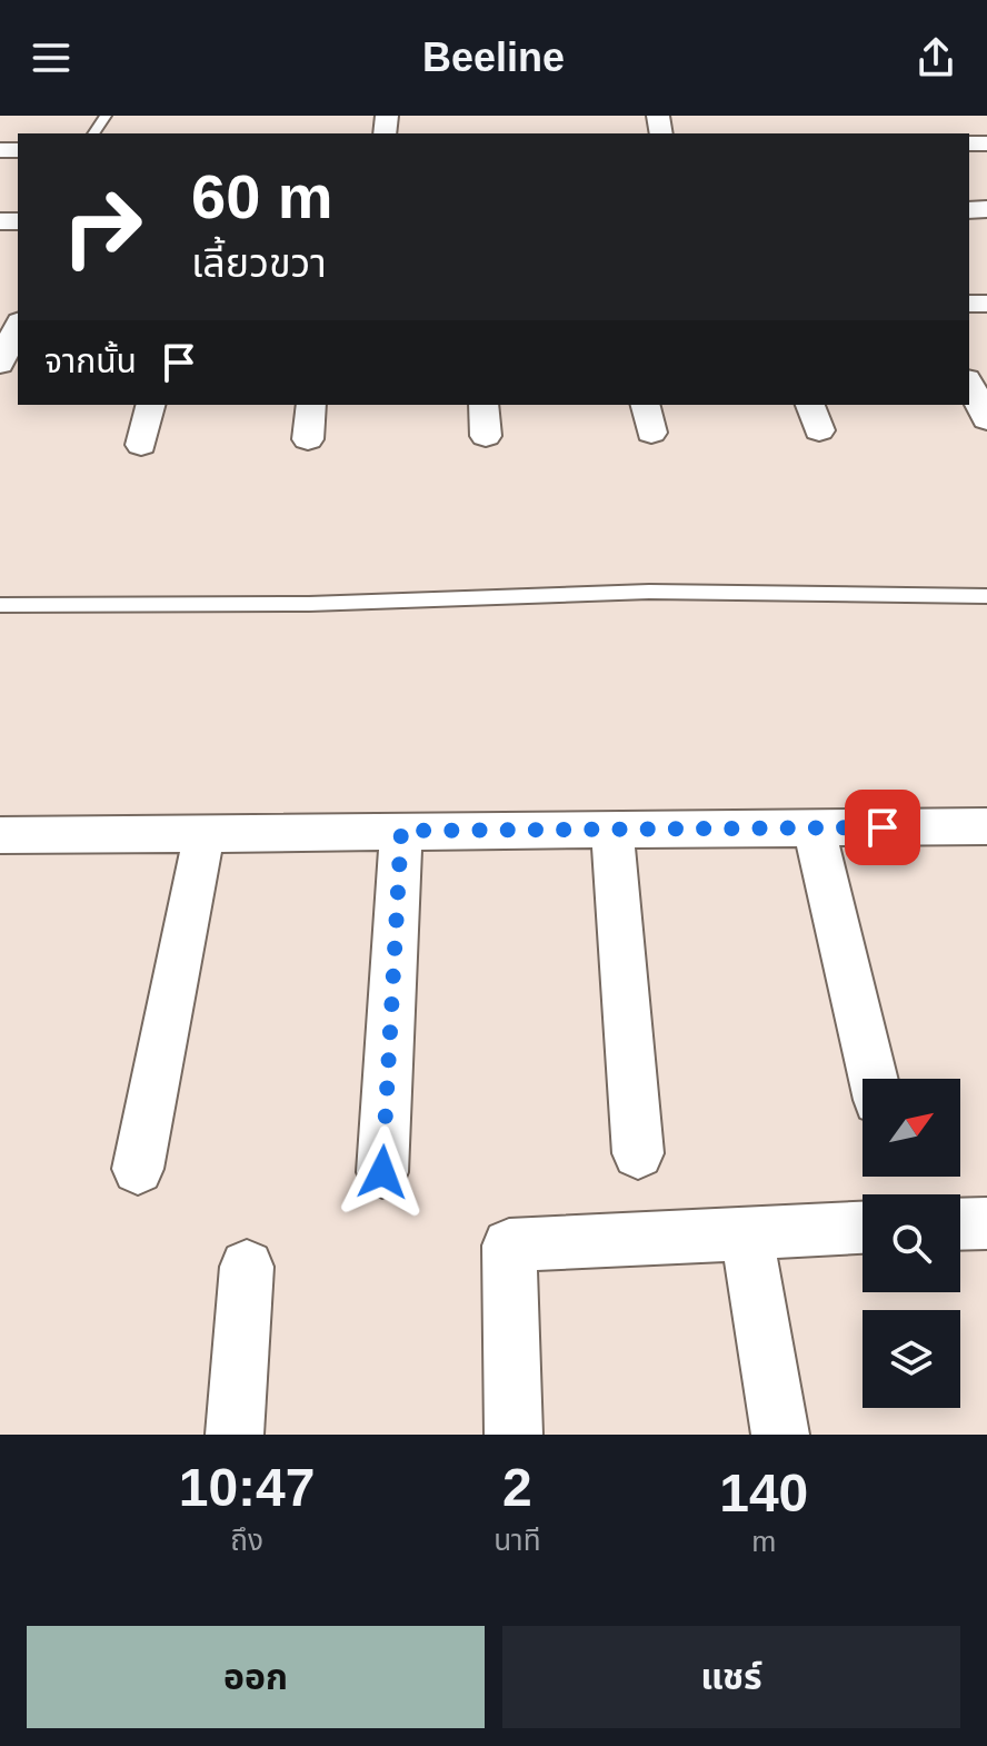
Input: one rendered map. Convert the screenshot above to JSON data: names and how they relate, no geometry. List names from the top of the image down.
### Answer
{
  "north": "top right",
  "page": {
    "header": "Beeline",
    "turn": ["60 m", "เลี้ยวขวา"],
    "then": "จากนั้น",
    "eta": [
      "10:47",
      "ถึง",
      "2",
      "นาที",
      "140",
      "m"
    ],
    "buttons": ["ออก", "แชร์"]
  }
}
